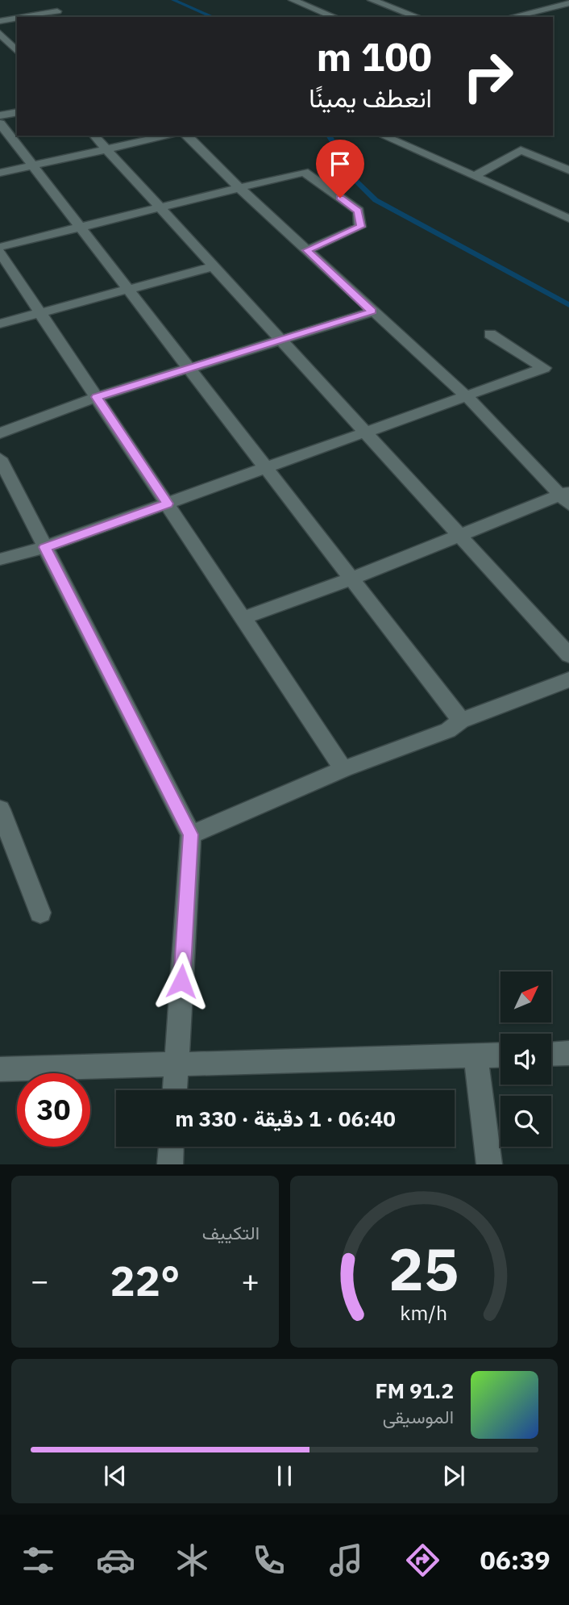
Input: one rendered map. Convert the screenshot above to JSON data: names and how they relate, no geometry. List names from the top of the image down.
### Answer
{
  "north": "top right",
  "page": {
    "turn": ["100 m", "انعطف يمينًا"],
    "limit": "30",
    "trip": "06:40 · 1 دقيقة · 330 m",
    "tile": "التكييف",
    "heat": ["−", "22°", "+"],
    "song": ["91.2 FM", "الموسيقى"],
    "tabs": "06:39",
    "gauge": ["25", "km/h"]
  }
}
